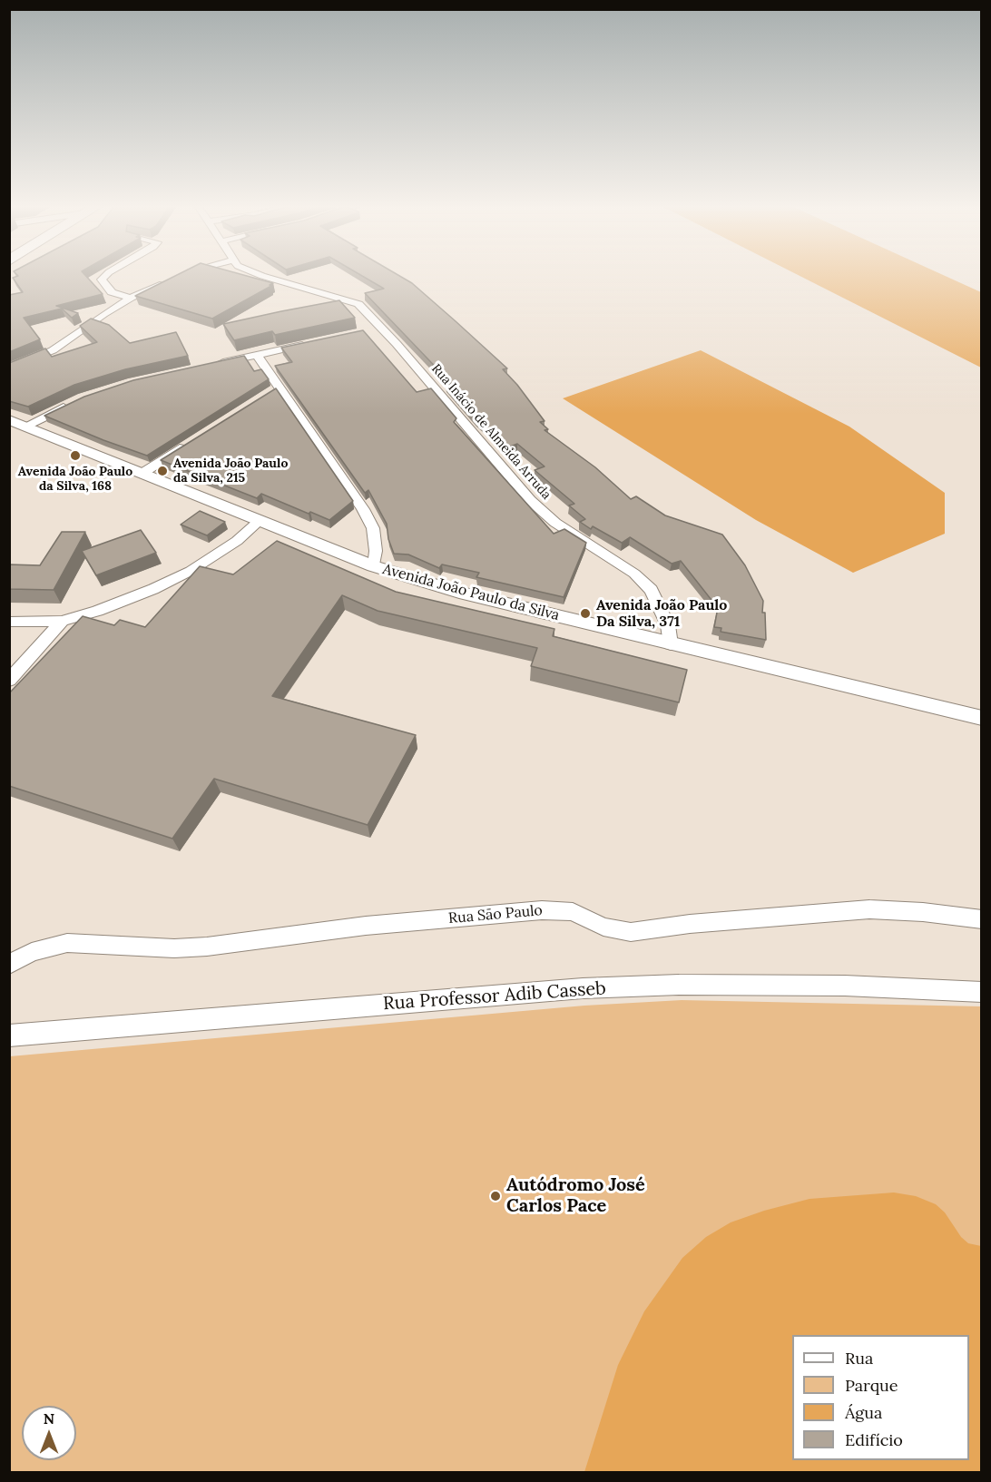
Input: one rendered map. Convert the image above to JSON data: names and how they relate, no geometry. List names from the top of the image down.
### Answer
{
  "streets": {
    "street": [
      "Rua Inácio de Almeida Arruda",
      "Avenida João Paulo da Silva",
      "Rua Sāo Paulo",
      "Rua Professor Adib Casseb"
    ]
  },
  "crossings": [
    ["Rua Inácio de Almeida Arruda", "Avenida João Paulo da Silva"]
  ],
  "places": [
    "Avenida João Paulo da Silva, 168",
    "Avenida João Paulo da Silva, 215",
    "Avenida João Paulo Da Silva, 371",
    "Autódromo José Carlos Pace"
  ],
  "legend": [
    "Rua",
    "Parque",
    "Água",
    "Edifício"
  ],
  "north": "top"
}
